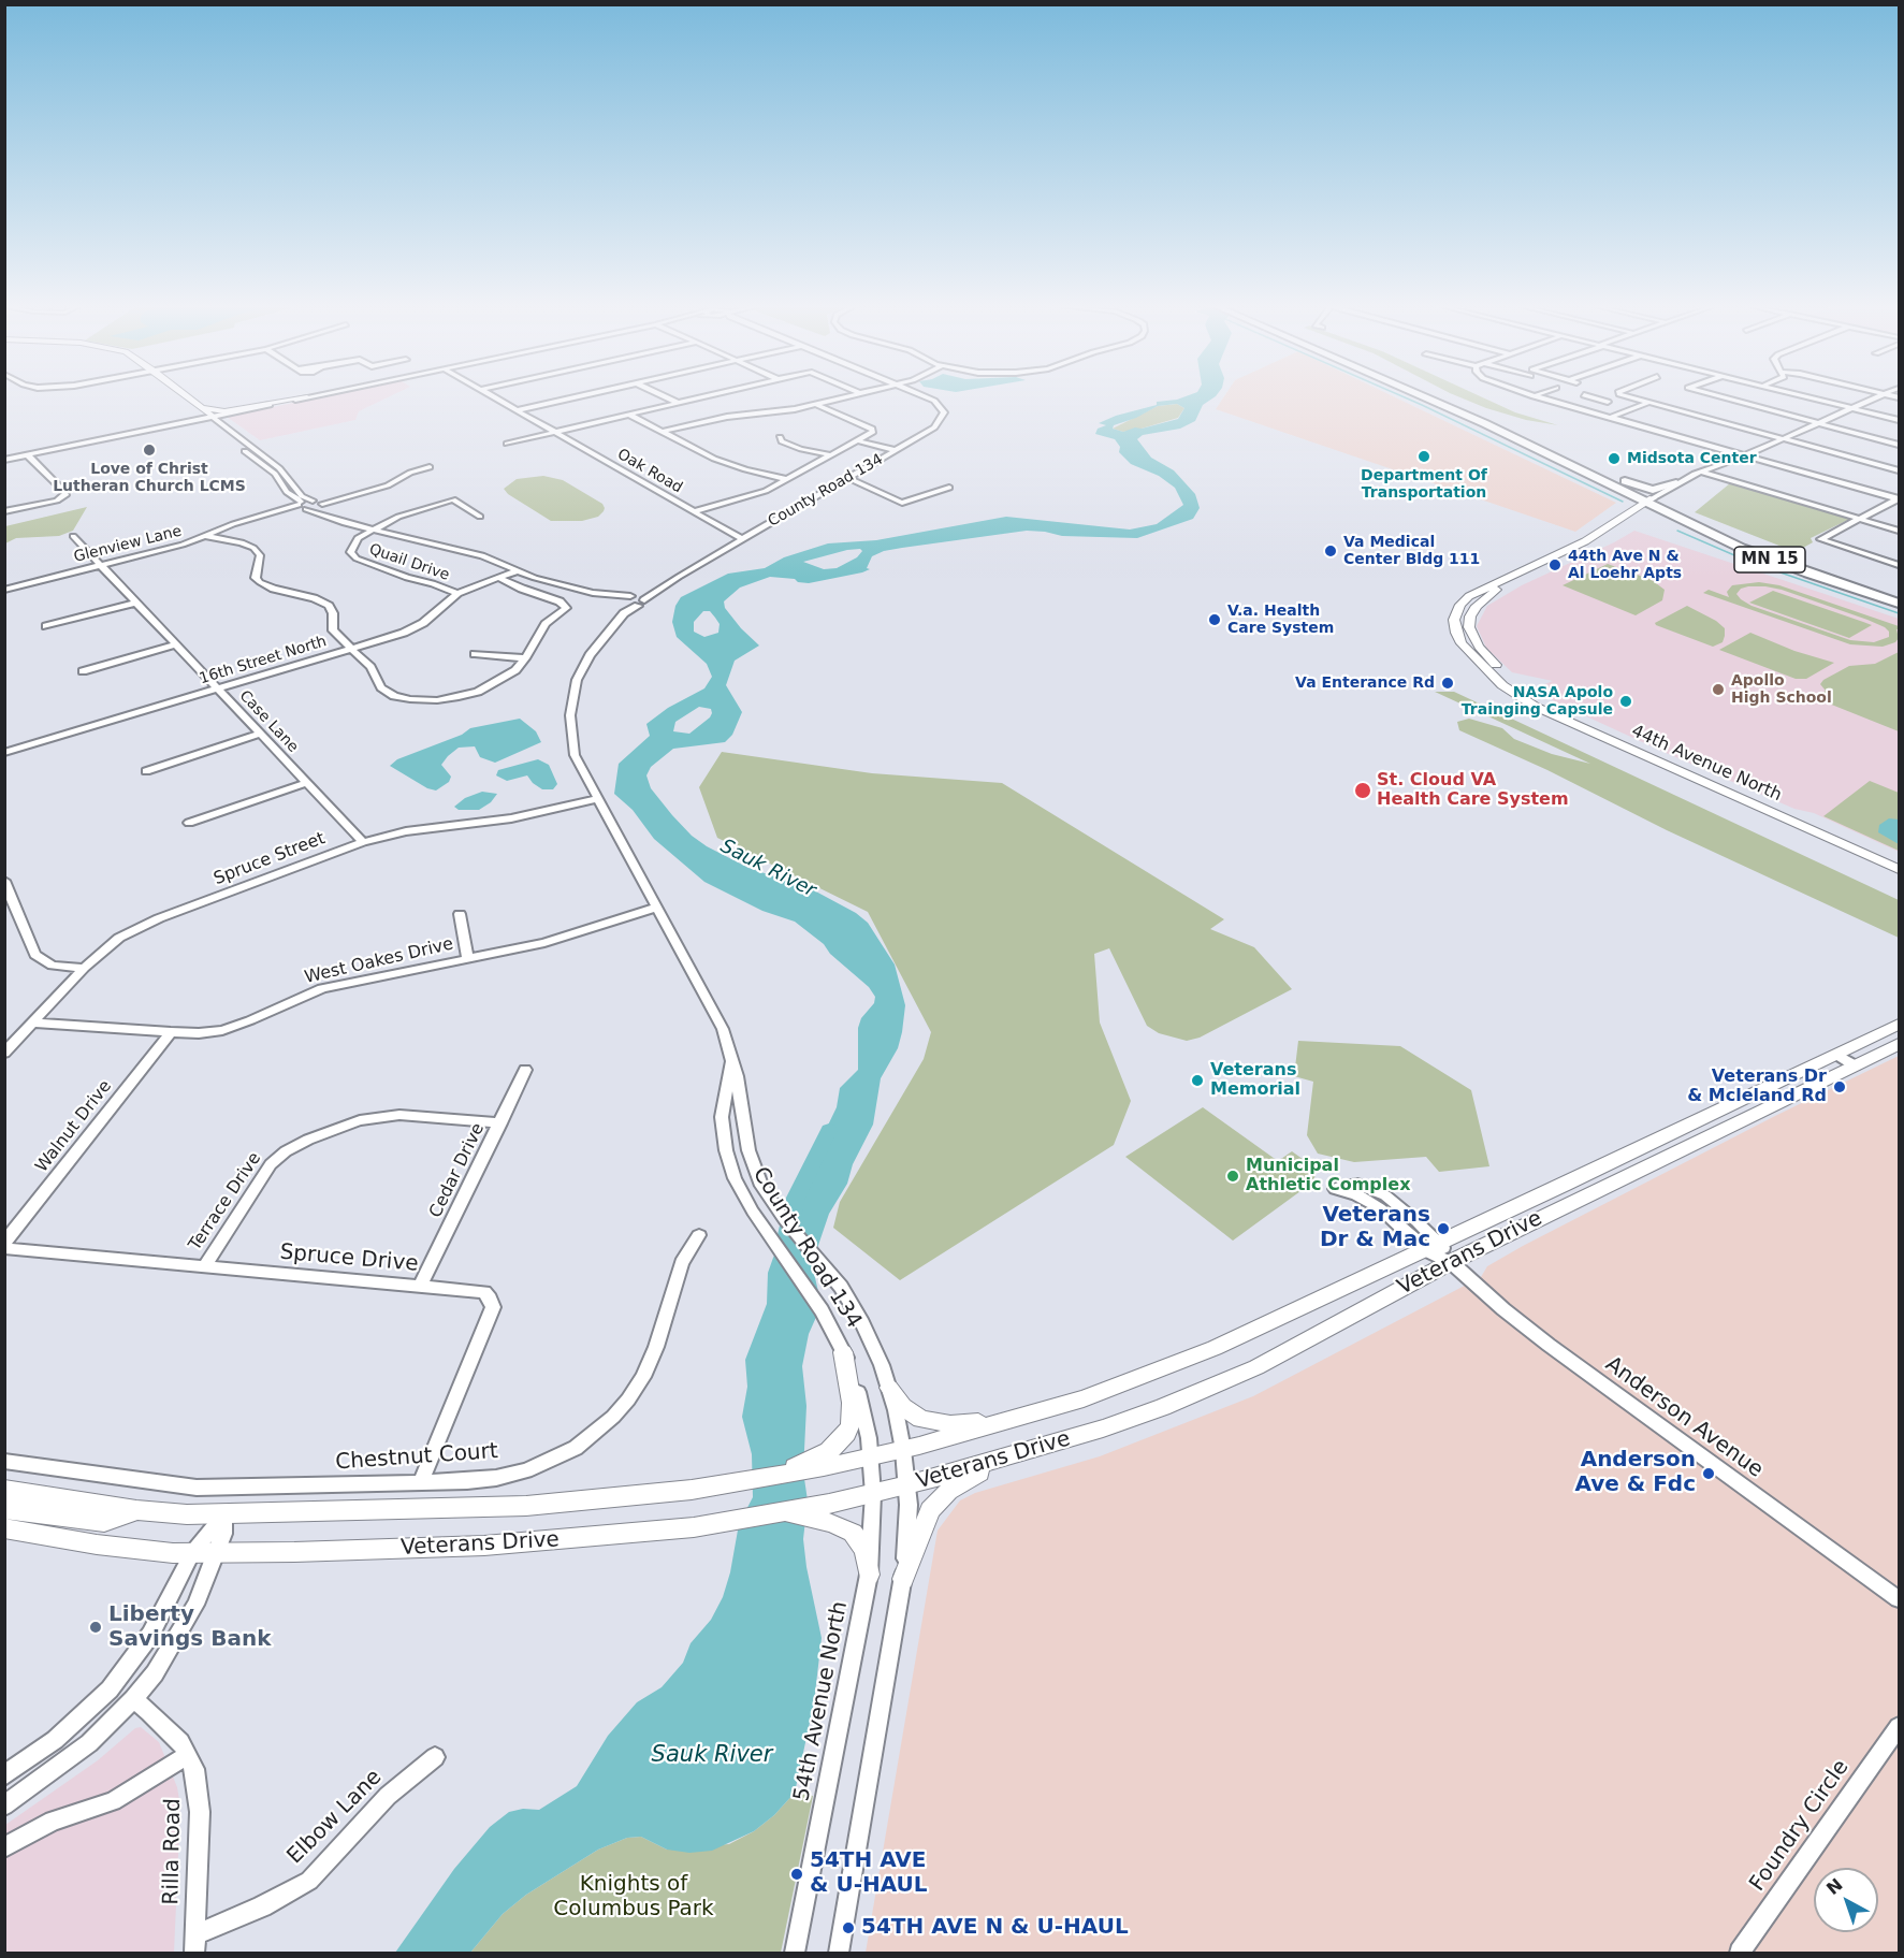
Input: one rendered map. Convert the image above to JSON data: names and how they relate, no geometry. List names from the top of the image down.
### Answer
{
  "streets": {
    "highway": ["MN 15"],
    "main road": ["44th Avenue North", "Veterans Drive"],
    "street": [
      "Oak Road",
      "County Road 134",
      "Glenview Lane",
      "Quail Drive",
      "16th Street North",
      "Case Lane",
      "Spruce Street",
      "West Oakes Drive",
      "Walnut Drive",
      "Cedar Drive",
      "Terrace Drive",
      "Spruce Drive",
      "Anderson Avenue",
      "Chestnut Court",
      "54th Avenue North",
      "Elbow Lane",
      "Foundry Circle",
      "Rilla Road"
    ]
  },
  "crossings": [
    ["Oak Road", "County Road 134"],
    ["County Road 134", "Spruce Street"],
    ["County Road 134", "West Oakes Drive"],
    ["County Road 134", "Veterans Drive"],
    ["County Road 134", "54th Avenue North"],
    ["Glenview Lane", "Case Lane"],
    ["Quail Drive", "16th Street North"],
    ["16th Street North", "Case Lane"],
    ["Case Lane", "Spruce Street"],
    ["Spruce Street", "West Oakes Drive"],
    ["West Oakes Drive", "Walnut Drive"],
    ["Cedar Drive", "Terrace Drive"],
    ["Cedar Drive", "Spruce Drive"],
    ["Terrace Drive", "Spruce Drive"],
    ["Veterans Drive", "Anderson Avenue"],
    ["Veterans Drive", "54th Avenue North"],
    ["Spruce Drive", "Chestnut Court"],
    ["Elbow Lane", "Rilla Road"]
  ],
  "water": ["Sauk River"],
  "parks": ["Knights of Columbus Park"],
  "places": [
    "Love of Christ Lutheran Church LCMS",
    "Department Of Transportation",
    "Midsota Center",
    "Va Medical Center Bldg 111",
    "44th Ave N & Al Loehr Apts",
    "V.a. Health Care System",
    "Va Enterance Rd",
    "Apollo High School",
    "NASA Apolo Trainging Capsule",
    "St. Cloud VA Health Care System",
    "Veterans Memorial",
    "Veterans Dr & Mcleland Rd",
    "Municipal Athletic Complex",
    "Veterans Dr & Mac",
    "Anderson Ave & Fdc",
    "Liberty Savings Bank",
    "54TH AVE & U-HAUL",
    "54TH AVE N & U-HAUL"
  ],
  "north": "top left"
}
